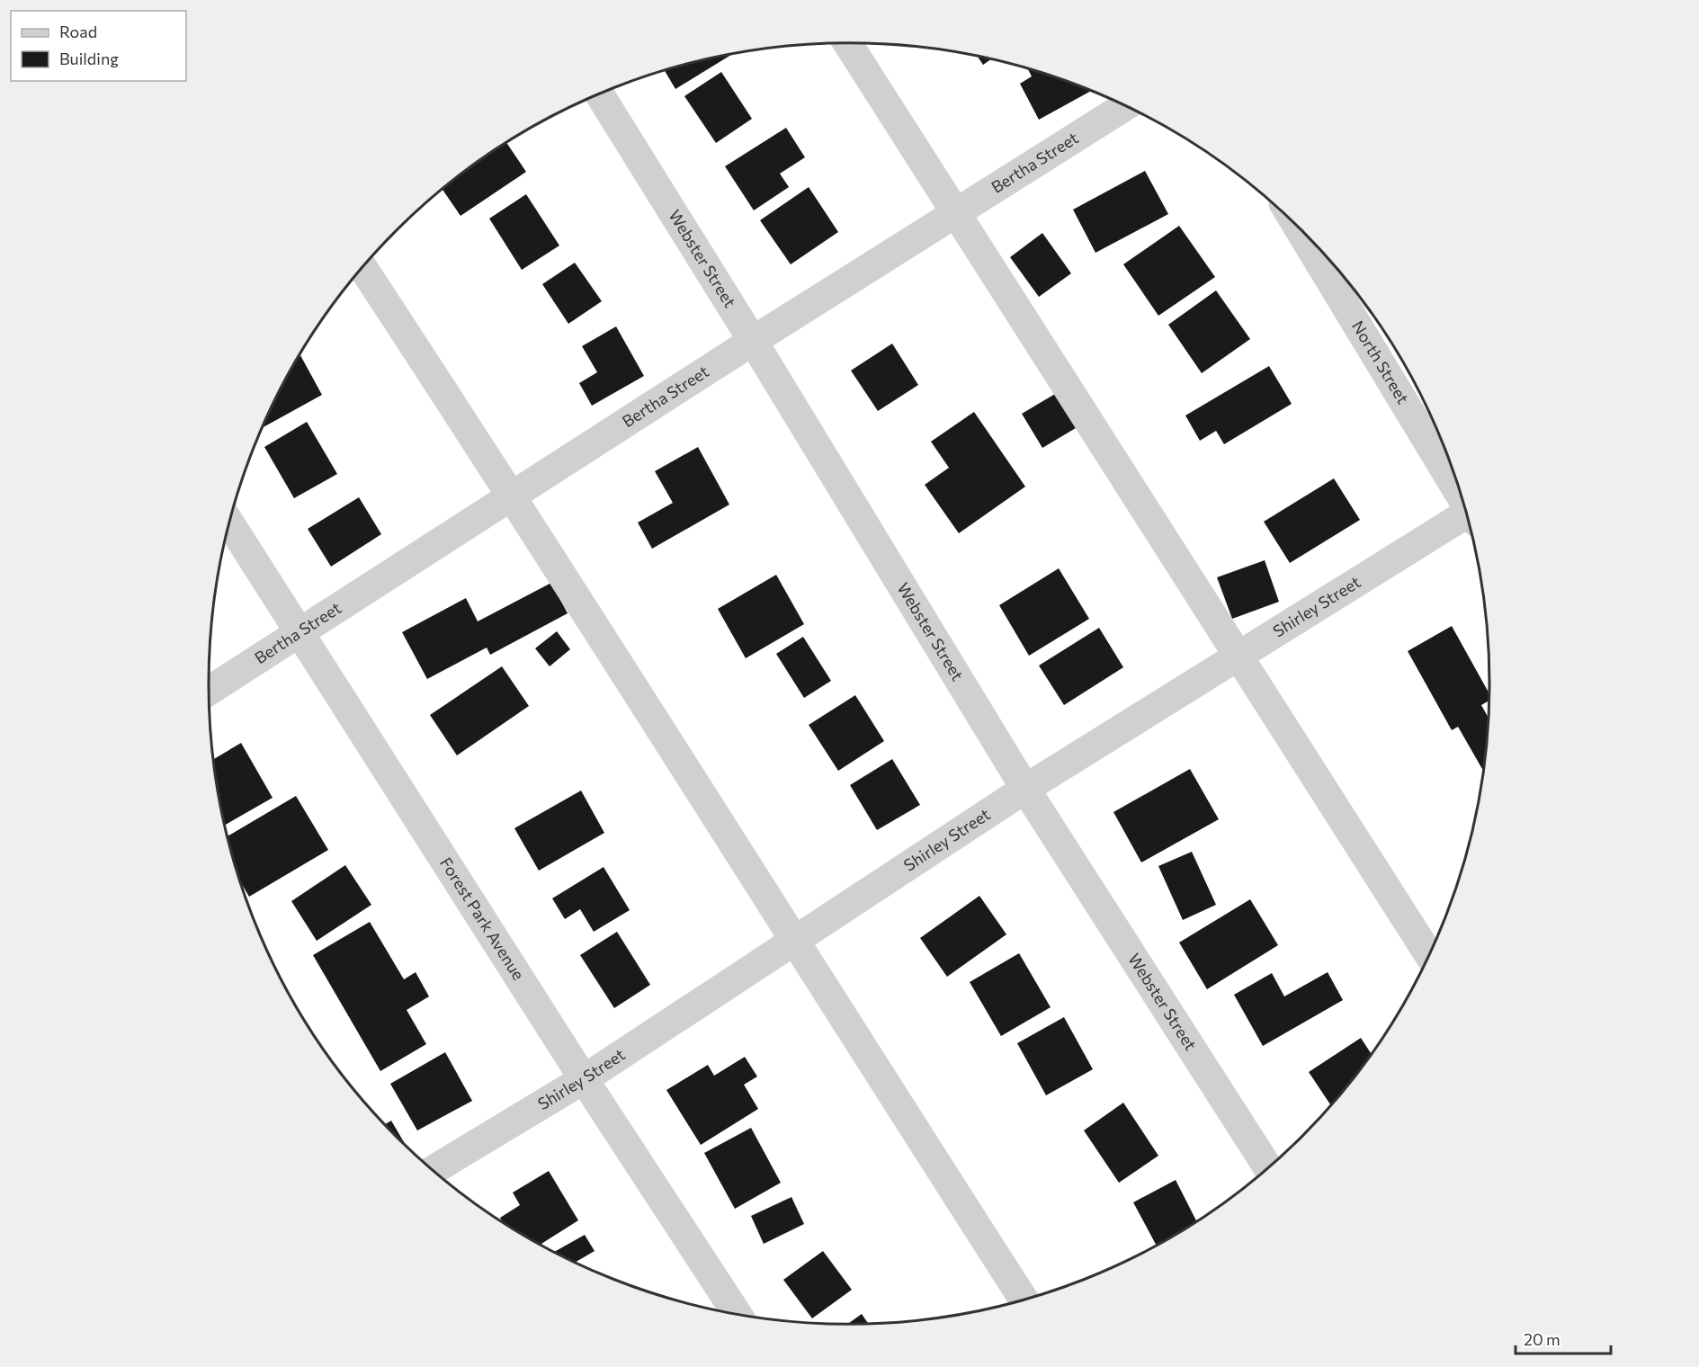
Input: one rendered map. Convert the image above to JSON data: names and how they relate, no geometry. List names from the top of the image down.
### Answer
{
  "streets": {
    "street": [
      "Bertha Street",
      "Webster Street",
      "North Street",
      "Shirley Street",
      "Forest Park Avenue"
    ]
  },
  "crossings": [
    ["Bertha Street", "Webster Street"],
    ["Bertha Street", "Forest Park Avenue"],
    ["Webster Street", "Shirley Street"],
    ["Shirley Street", "Forest Park Avenue"]
  ],
  "legend": ["Road", "Building"],
  "scale_bar": "20 m"
}
